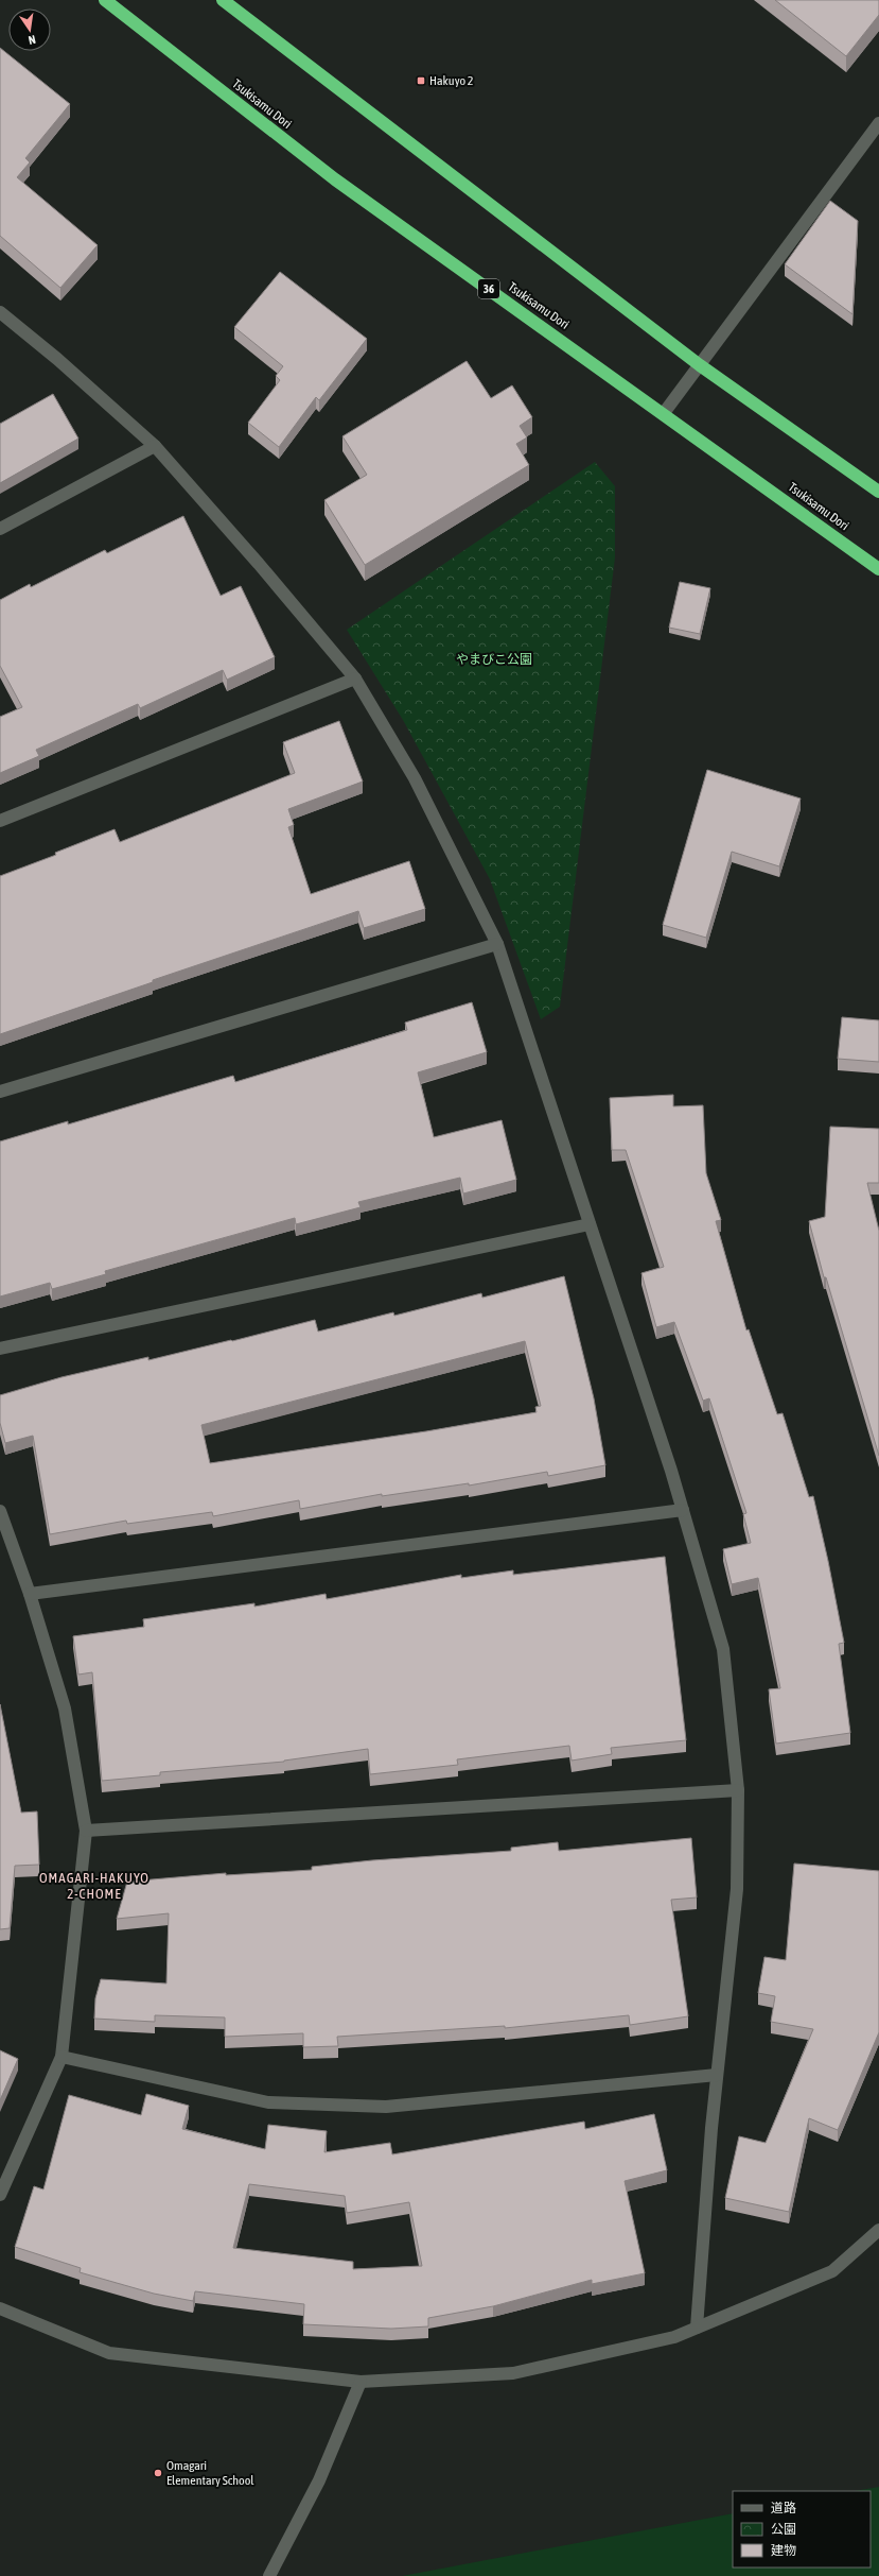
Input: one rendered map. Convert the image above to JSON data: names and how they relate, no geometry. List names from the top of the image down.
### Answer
{
  "streets": {
    "highway": ["Tsukisamu Dori", "36"]
  },
  "districts": ["OMAGARI-HAKUYO 2-CHOME"],
  "parks": ["やまびこ公園"],
  "places": {
    "transit": ["Hakuyo 2"],
    "other": ["Omagari Elementary School"]
  },
  "legend": ["道路", "公園", "建物"],
  "north": "bottom"
}
